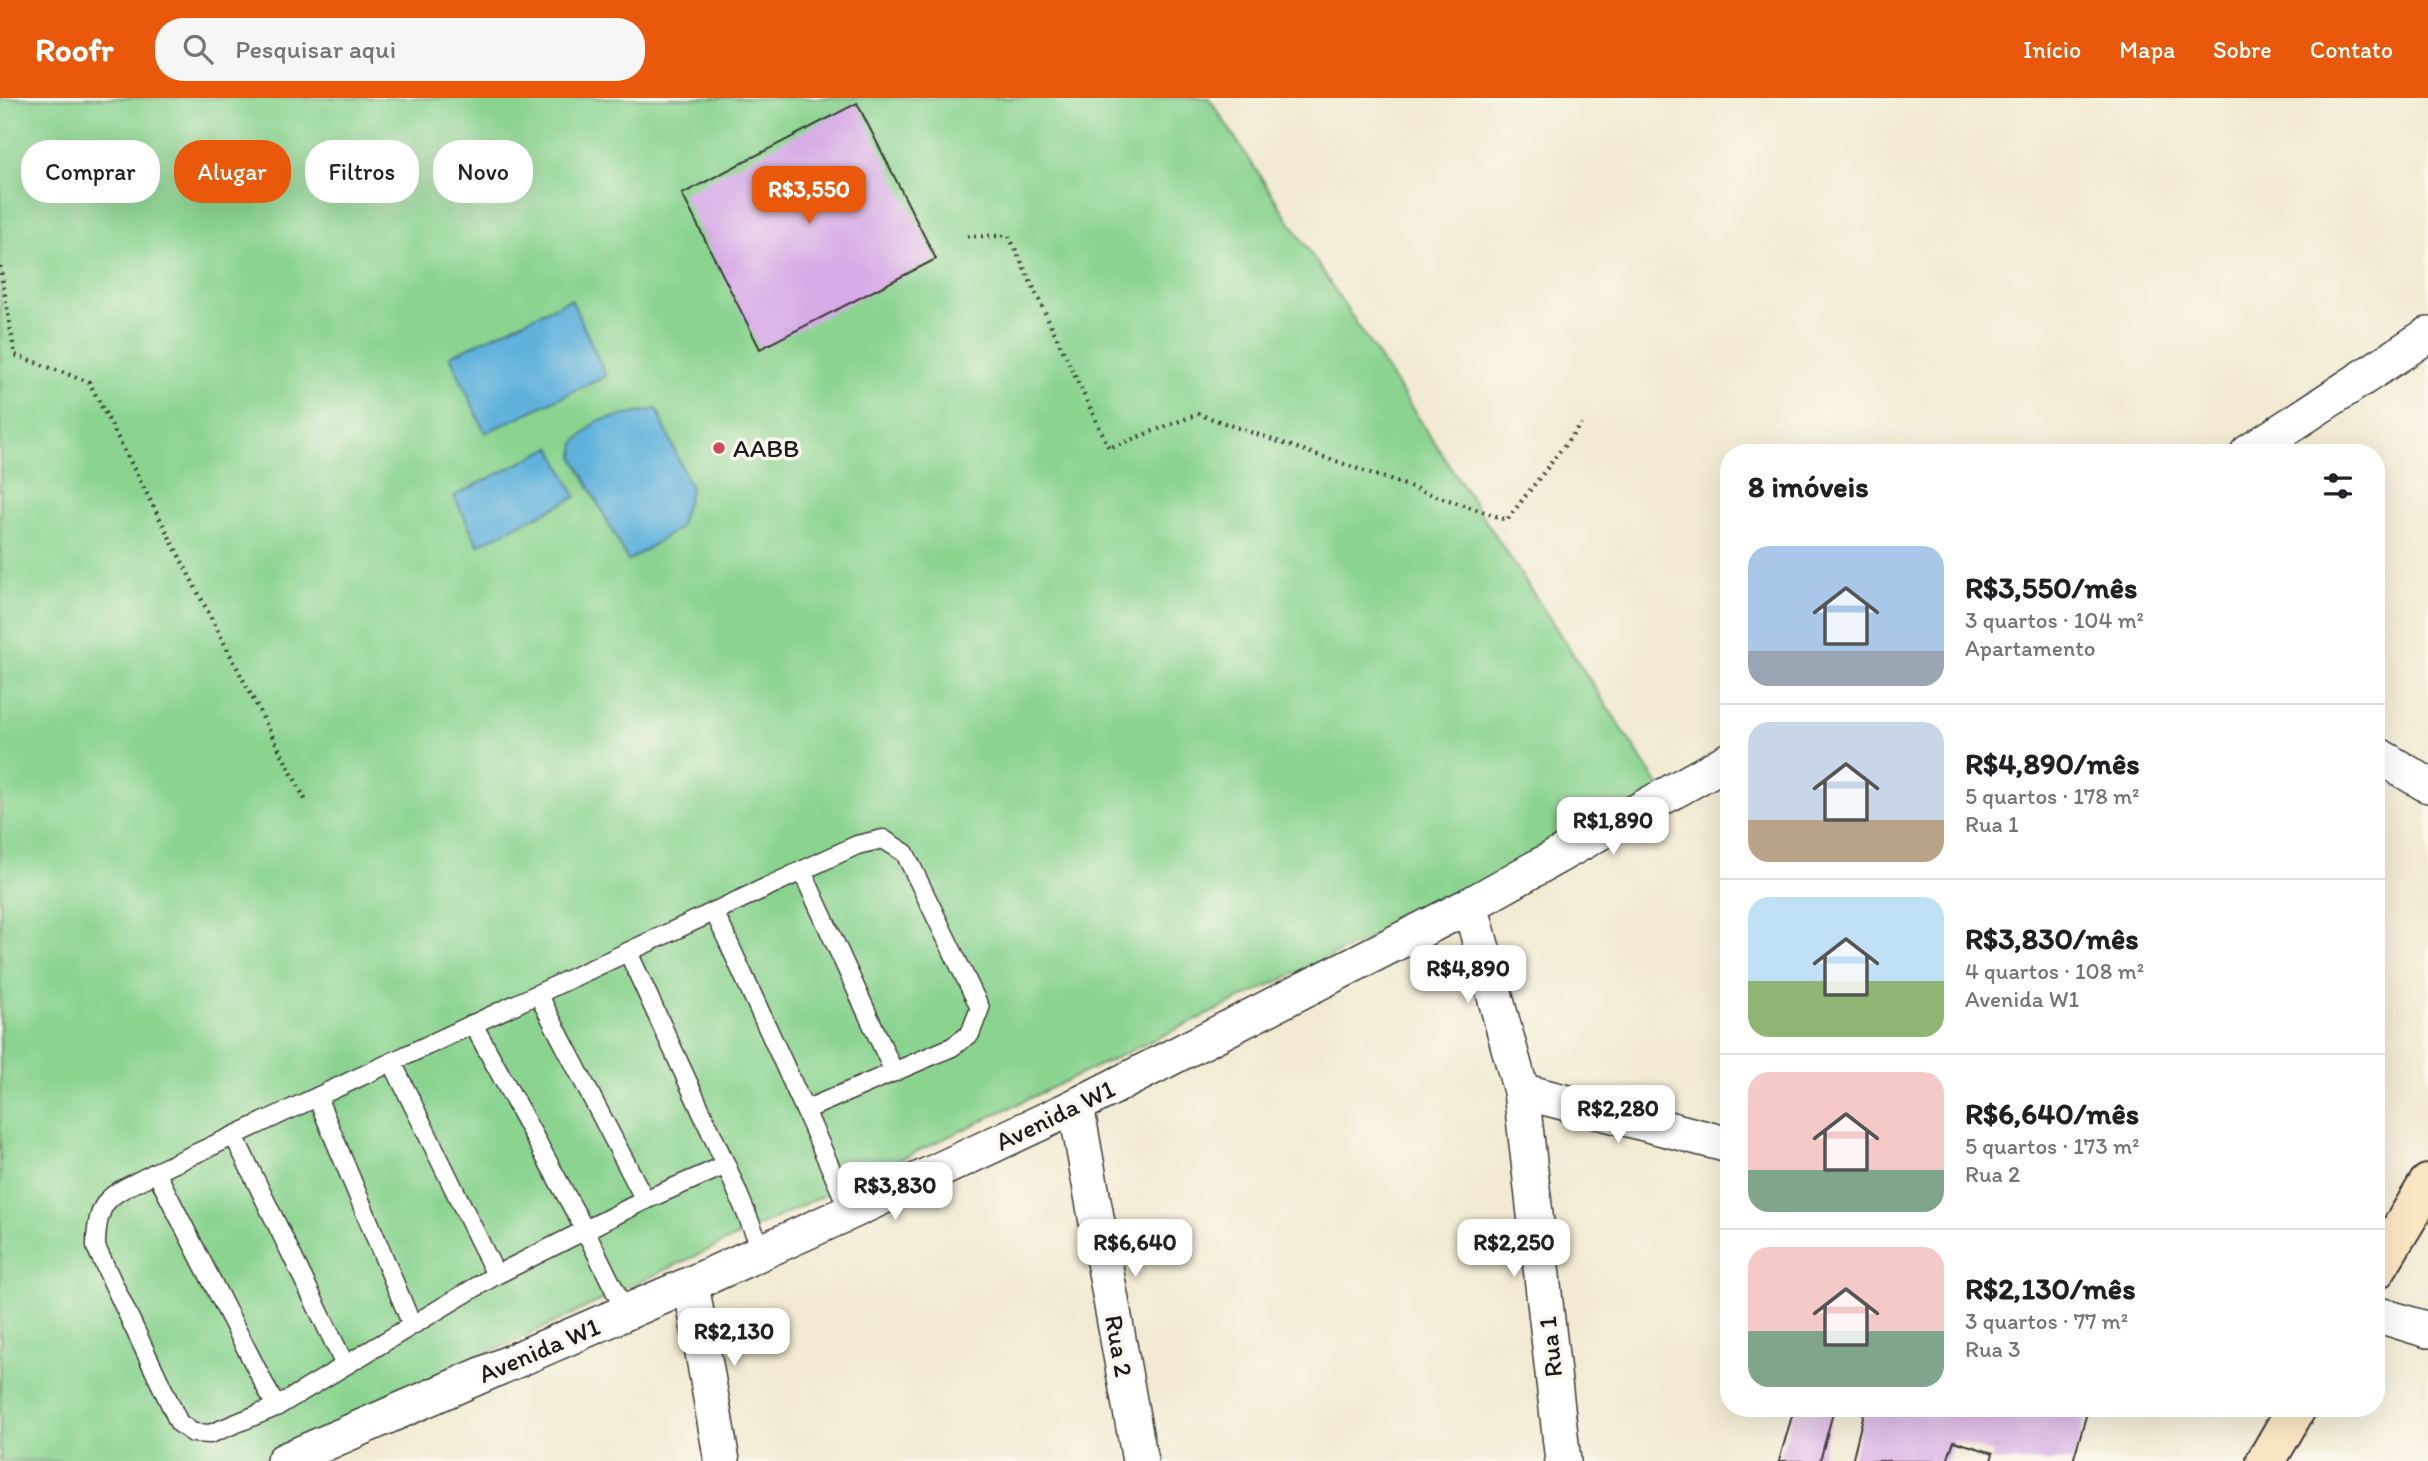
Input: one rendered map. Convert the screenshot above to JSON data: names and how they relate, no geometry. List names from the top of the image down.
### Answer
{
  "streets": {
    "street": ["Avenida W1", "Rua 2", "Rua 1"]
  },
  "crossings": [
    ["Avenida W1", "Rua 2"],
    ["Avenida W1", "Rua 1"]
  ],
  "places": ["AABB"],
  "page": {
    "header": "Roofr",
    "search": "Pesquisar aqui",
    "nav": [
      "Início",
      "Mapa",
      "Sobre",
      "Contato"
    ],
    "chip": [
      "Comprar",
      "Alugar",
      "Filtros",
      "Novo"
    ],
    "price": [
      "R$3,550",
      "R$1,890",
      "R$4,890",
      "R$2,280",
      "R$3,830",
      "R$6,640",
      "R$2,250",
      "R$2,130"
    ],
    "heading": "8 imóveis",
    "list": [
      {
        "name": "R$3,550/mês",
        "note": "3 quartos · 104 m² · Apartamento"
      },
      {
        "name": "R$4,890/mês",
        "note": "5 quartos · 178 m² · Rua 1"
      },
      {
        "name": "R$3,830/mês",
        "note": "4 quartos · 108 m² · Avenida W1"
      },
      {
        "name": "R$6,640/mês",
        "note": "5 quartos · 173 m² · Rua 2"
      },
      {
        "name": "R$2,130/mês",
        "note": "3 quartos · 77 m² · Rua 3"
      }
    ]
  }
}
